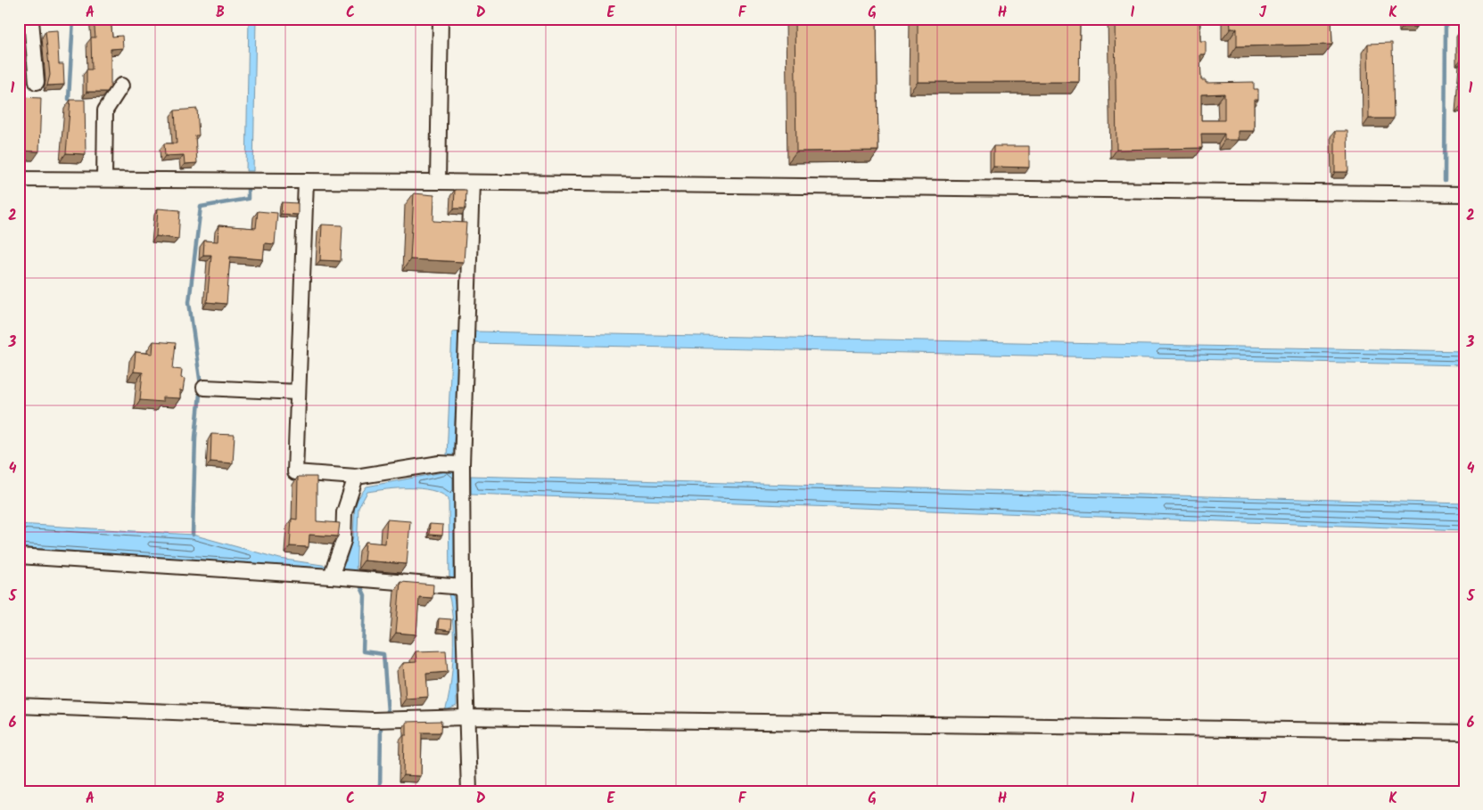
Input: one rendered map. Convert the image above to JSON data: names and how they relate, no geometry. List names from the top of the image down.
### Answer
{
  "grid": {
    "columns": [
      "A",
      "B",
      "C",
      "D",
      "E",
      "F",
      "G",
      "H",
      "I",
      "J",
      "K"
    ],
    "rows": [
      "1",
      "2",
      "3",
      "4",
      "5",
      "6"
    ]
  }
}
